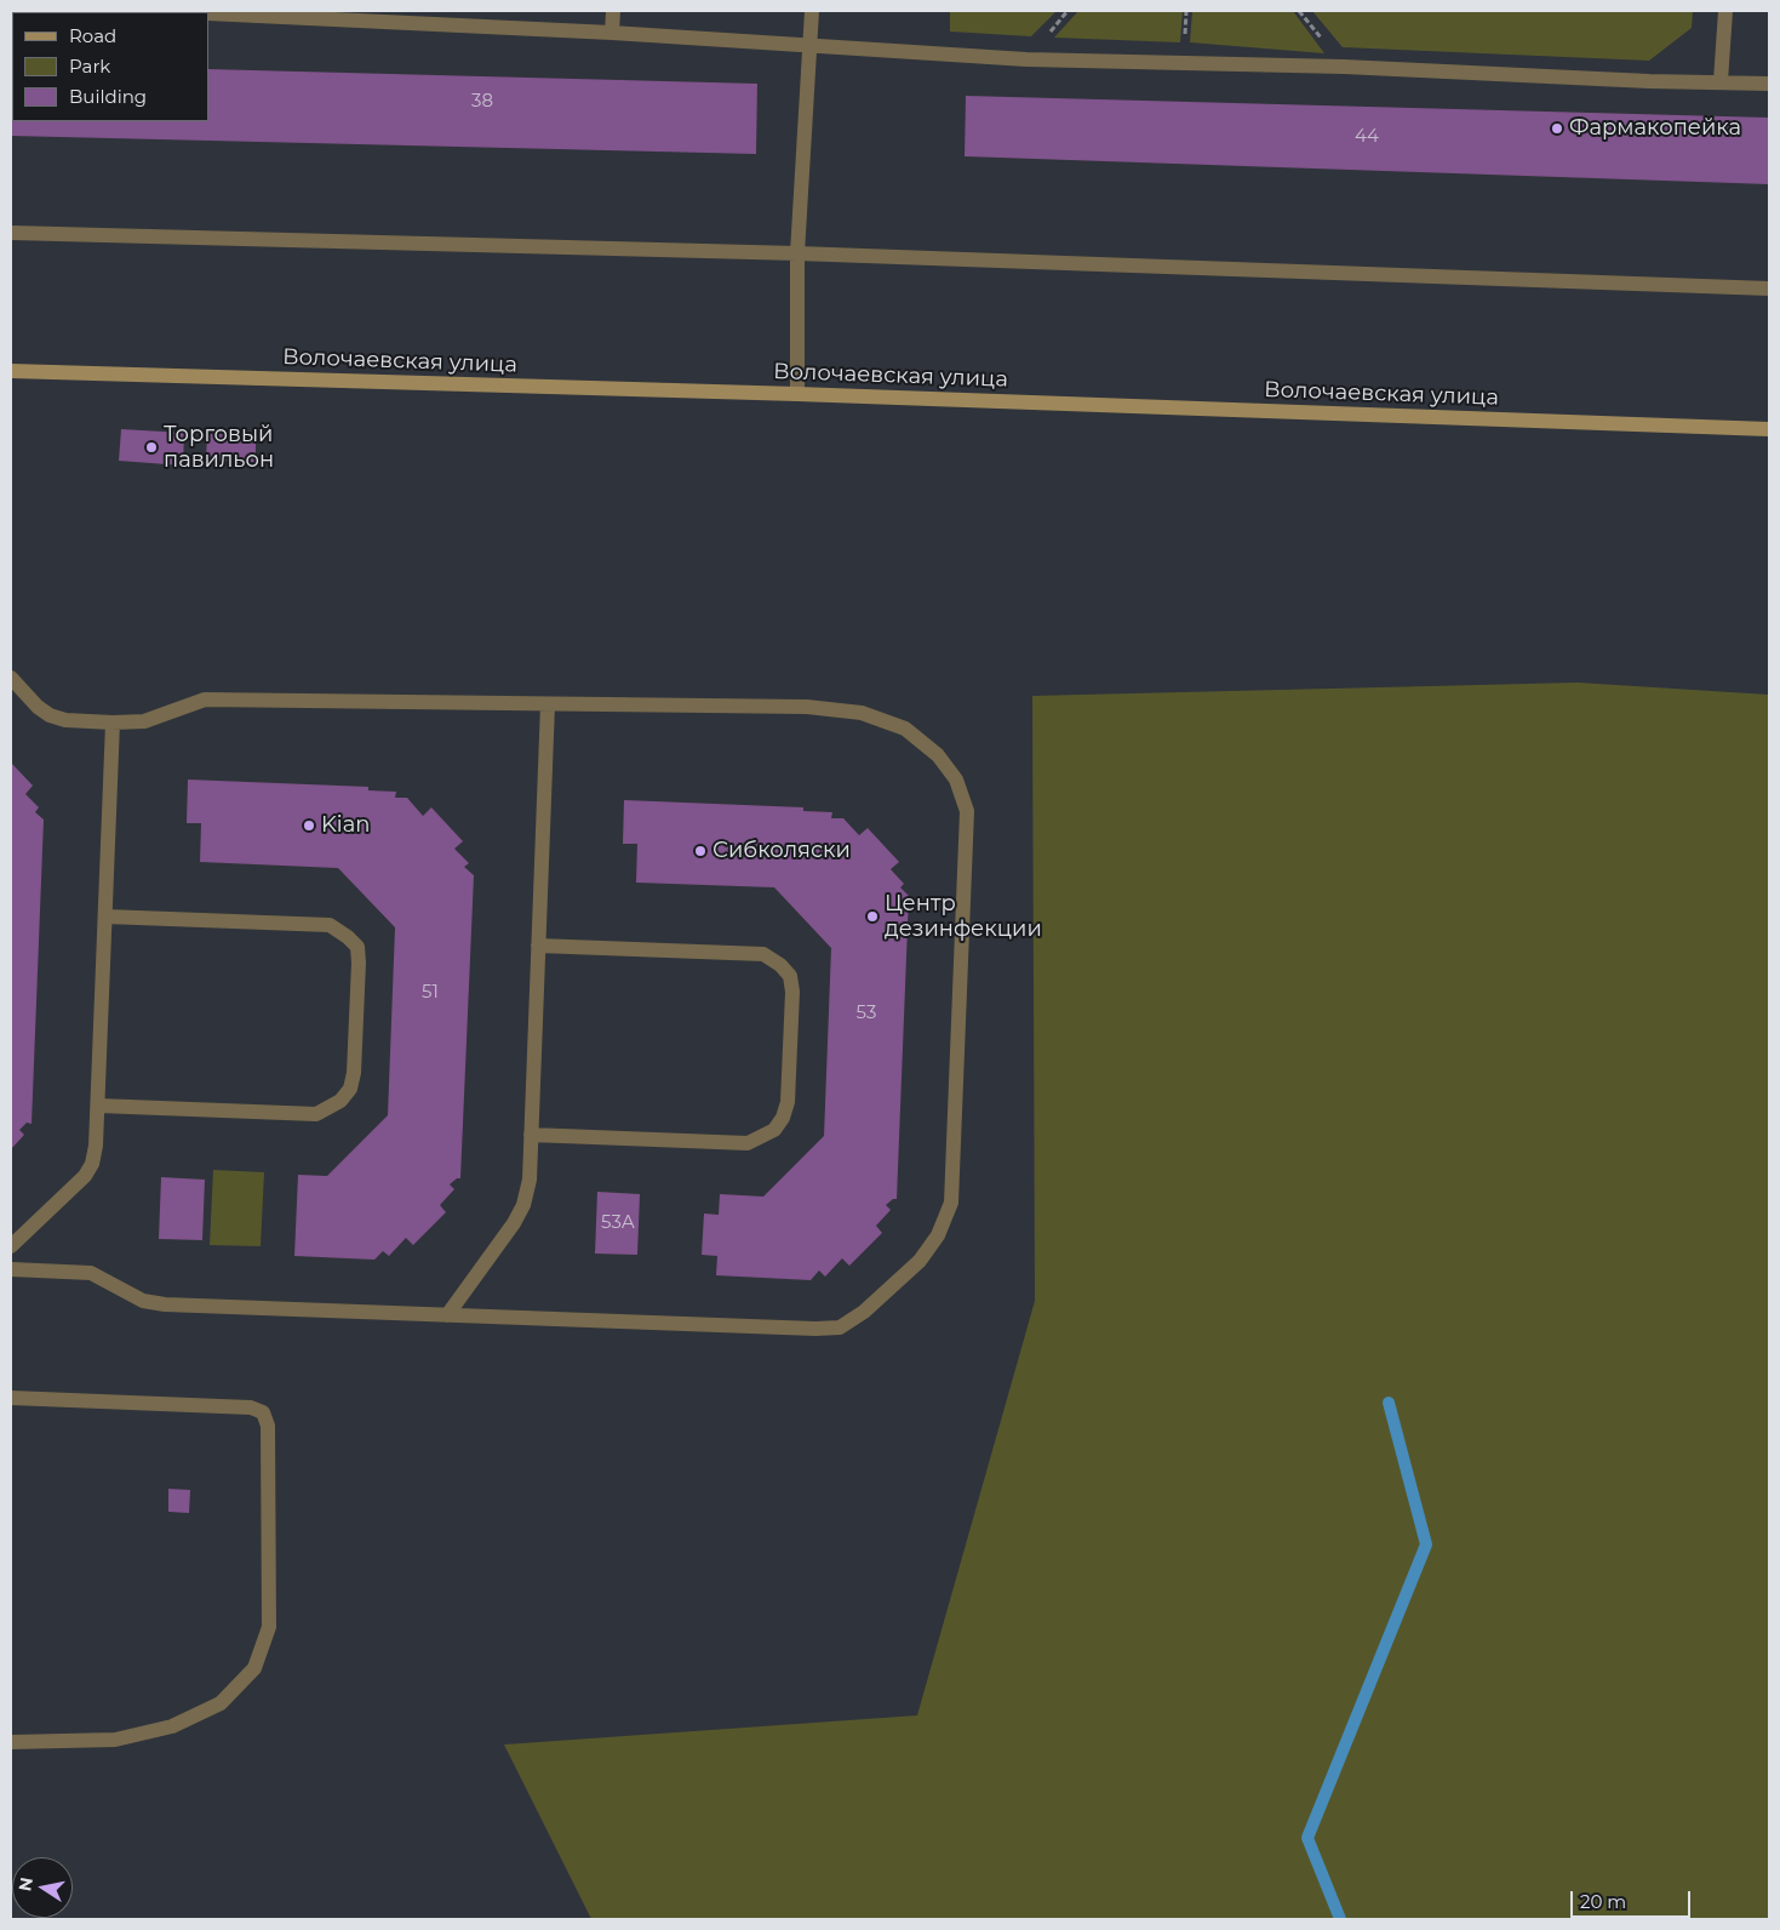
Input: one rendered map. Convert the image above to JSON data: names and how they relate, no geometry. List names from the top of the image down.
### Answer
{
  "streets": {
    "street": ["Волочаевская улица"]
  },
  "places": [
    "Фармакопейка",
    "Торговый павильон",
    "Kian",
    "Сибколяски",
    "Центр дезинфекции"
  ],
  "house_numbers": [
    "38",
    "44",
    "51",
    "53",
    "53А"
  ],
  "legend": ["Road", "Park", "Building"],
  "scale_bar": "20 m",
  "north": "left"
}
